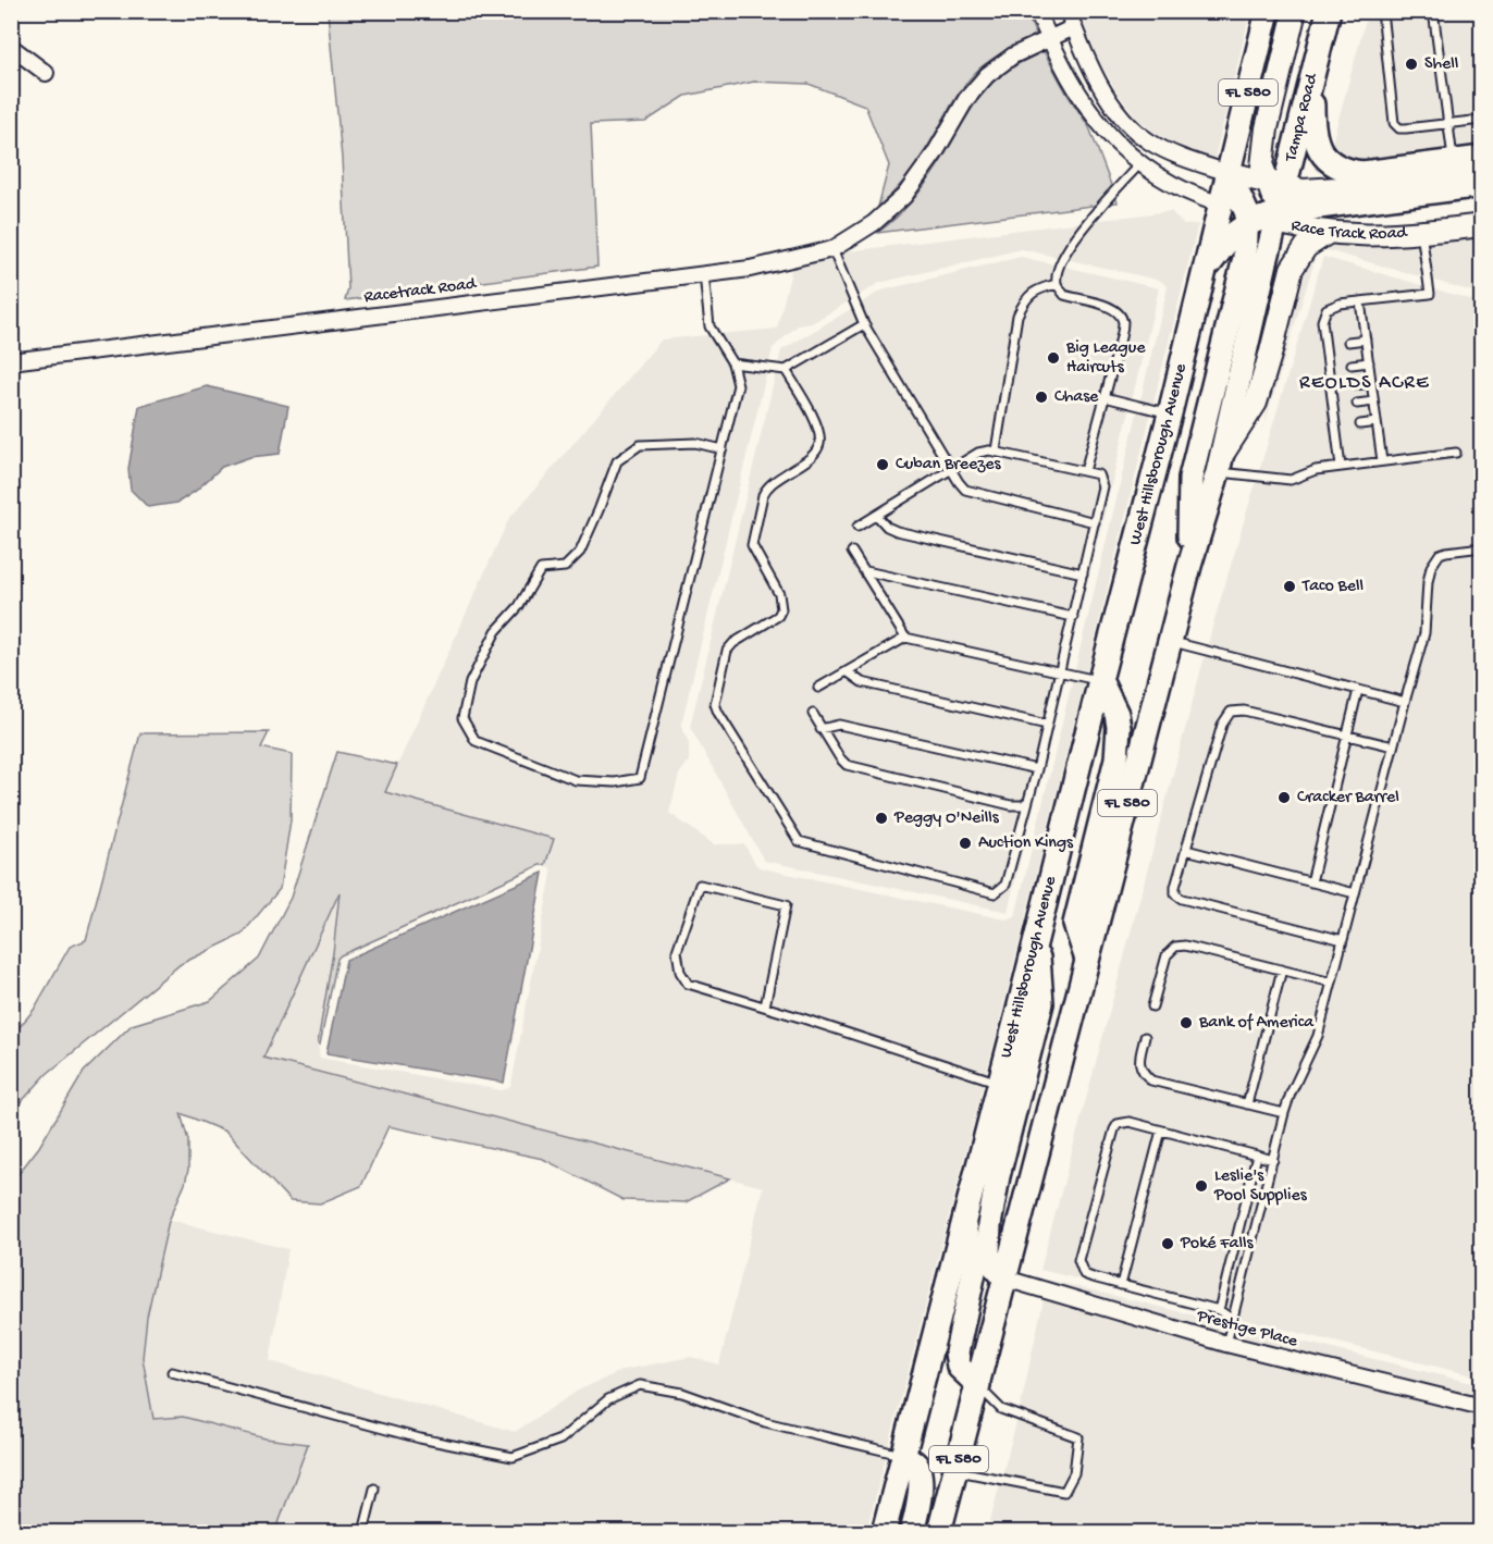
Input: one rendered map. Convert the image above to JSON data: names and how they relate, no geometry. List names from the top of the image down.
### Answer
{
  "streets": {
    "main road": [
      "FL 580",
      "Tampa Road",
      "Race Track Road",
      "West Hillsborough Avenue"
    ],
    "street": ["Racetrack Road", "Prestige Place"]
  },
  "crossings": [
    ["FL 580", "Tampa Road"],
    ["FL 580", "Race Track Road"],
    ["FL 580", "West Hillsborough Avenue"],
    ["FL 580", "Prestige Place"],
    ["Tampa Road", "Race Track Road"],
    ["Race Track Road", "West Hillsborough Avenue"]
  ],
  "districts": ["REOLDS ACRE"],
  "places": [
    "Shell",
    "Big League Haircuts",
    "Chase",
    "Cuban Breezes",
    "Taco Bell",
    "Cracker Barrel",
    "Peggy O'Neills",
    "Auction Kings",
    "Bank of America",
    "Leslie's Pool Supplies",
    "Poké Falls"
  ]
}
